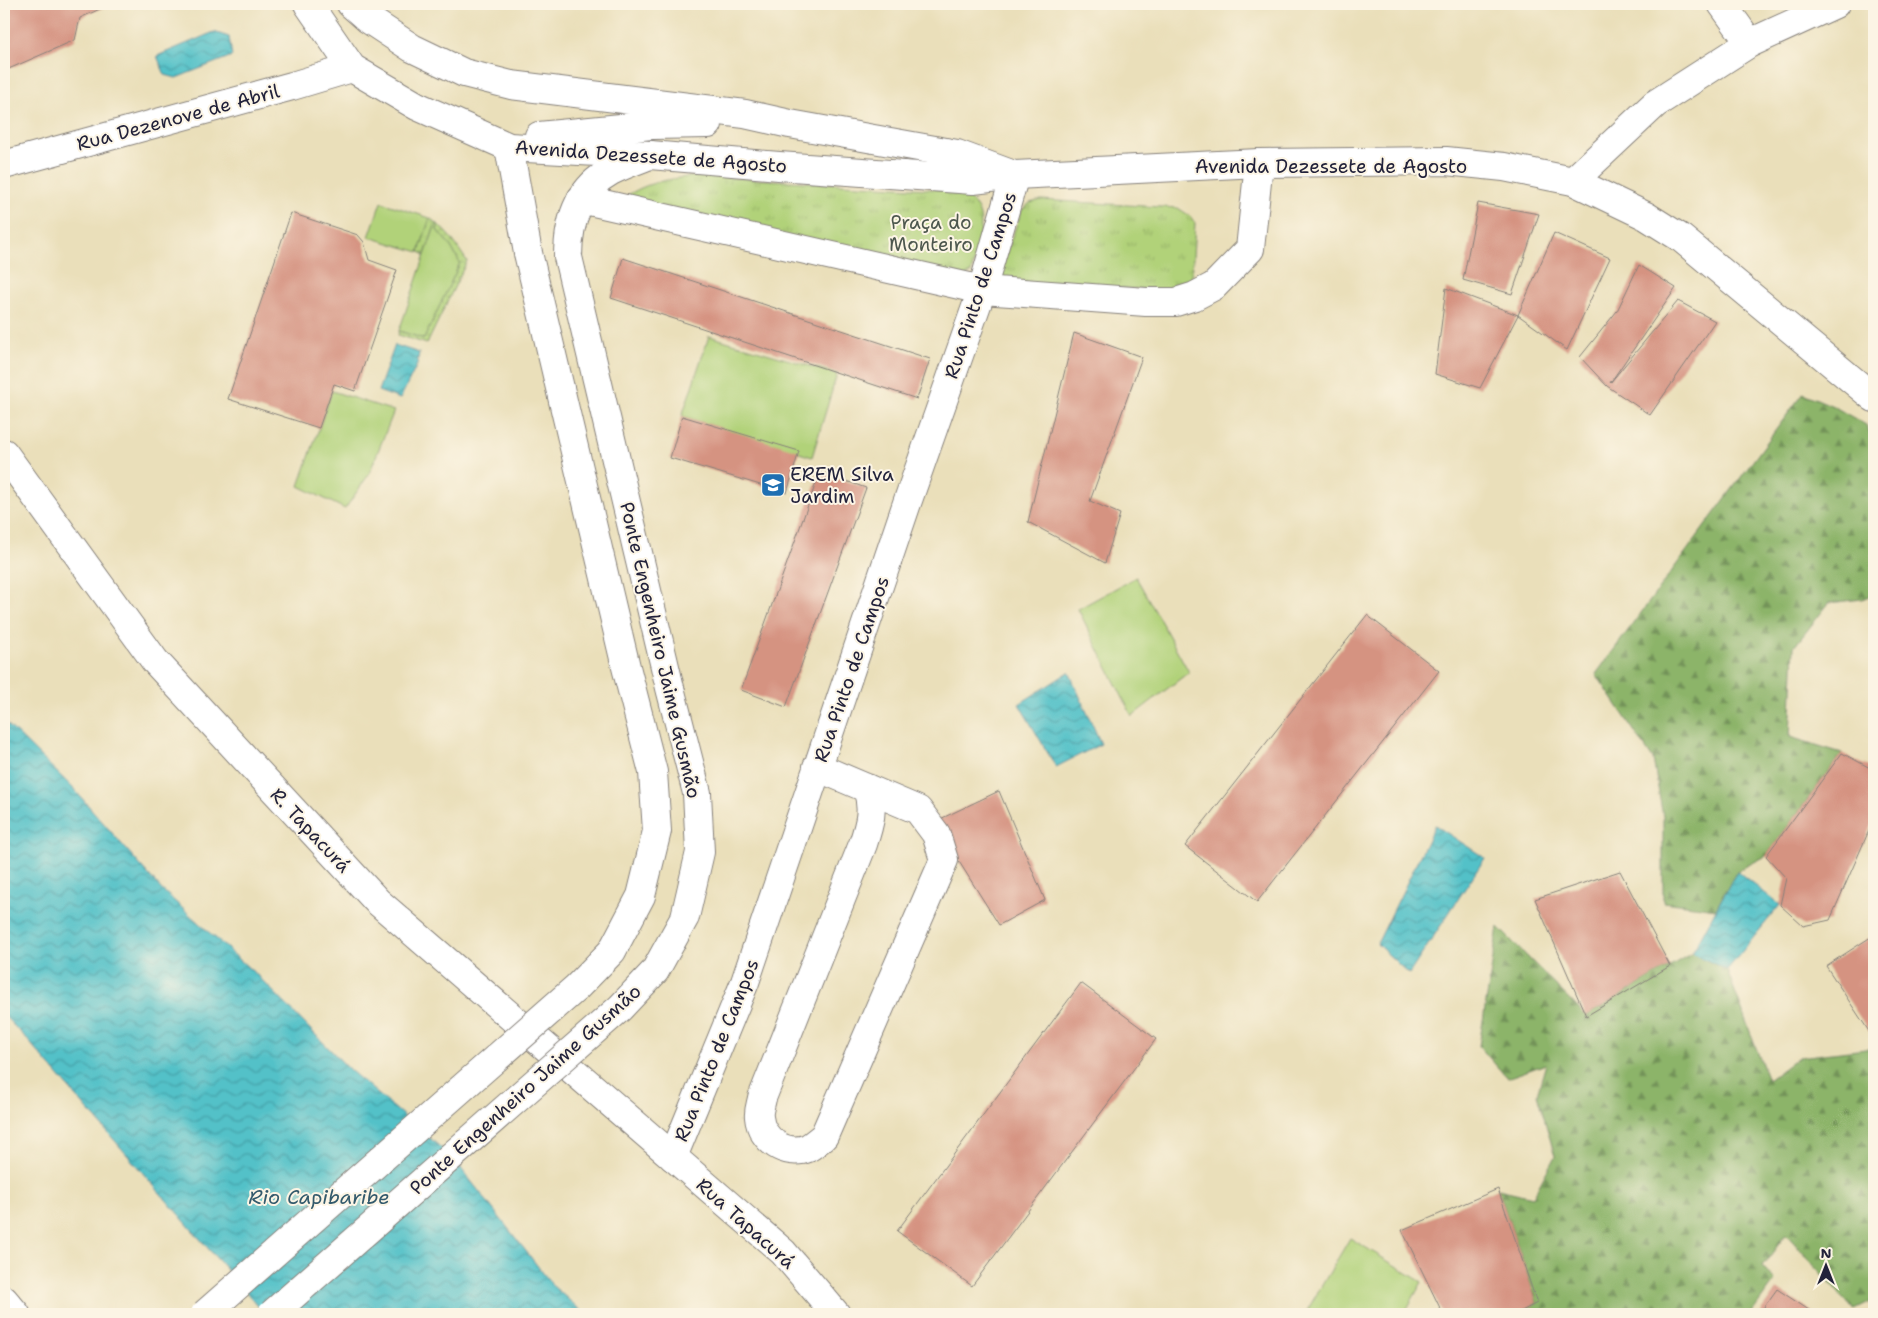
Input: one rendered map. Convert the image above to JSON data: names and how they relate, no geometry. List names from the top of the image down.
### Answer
{
  "streets": {
    "street": [
      "Rua Dezenove de Abril",
      "Avenida Dezessete de Agosto",
      "Rua Pinto de Campos",
      "Ponte Engenheiro Jaime Gusmão",
      "R. Tapacurá",
      "Rua Tapacurá"
    ]
  },
  "crossings": [
    ["Rua Dezenove de Abril", "Avenida Dezessete de Agosto"],
    ["Avenida Dezessete de Agosto", "Rua Pinto de Campos"],
    ["Avenida Dezessete de Agosto", "Ponte Engenheiro Jaime Gusmão"],
    ["Rua Pinto de Campos", "R. Tapacurá"],
    ["Rua Pinto de Campos", "Rua Tapacurá"],
    ["R. Tapacurá", "Rua Tapacurá"]
  ],
  "water": ["Rio Capibaribe"],
  "parks": ["Praça do Monteiro"],
  "places": {
    "school or university": ["EREM Silva Jardim"]
  },
  "north": "top"
}
